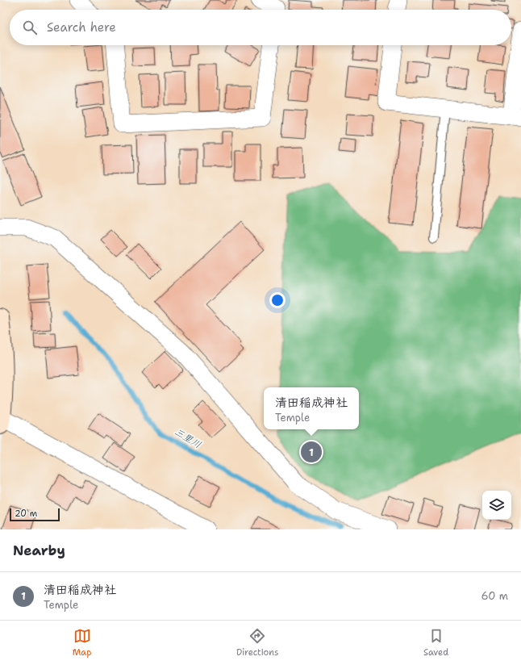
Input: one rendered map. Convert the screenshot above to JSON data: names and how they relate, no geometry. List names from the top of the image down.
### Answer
{
  "water": ["三里川"],
  "scale_bar": "20 m",
  "page": {
    "search": "Search here",
    "popup": ["清田稲成神社", "Temple"],
    "pins": "1",
    "scale": "20 m",
    "heading": "Nearby",
    "list": [
      {
        "mark": "1",
        "name": "清田稲成神社",
        "note": "Temple",
        "value": "60 m"
      }
    ],
    "nav": ["Map", "Directions", "Saved"]
  }
}
